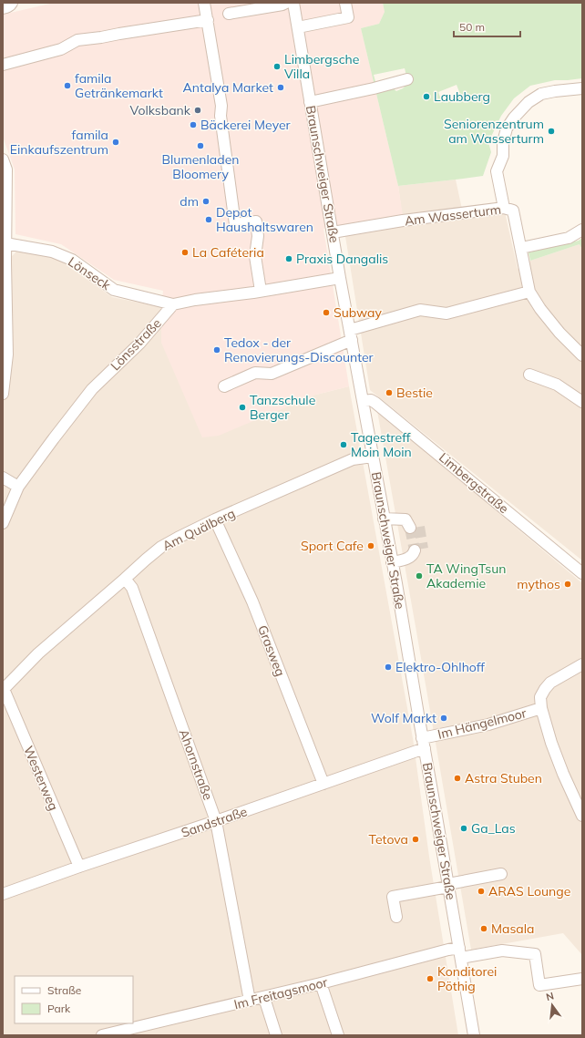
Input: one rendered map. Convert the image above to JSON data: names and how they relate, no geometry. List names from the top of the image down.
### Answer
{
  "streets": {
    "street": [
      "Braunschweiger Straße",
      "Am Wasserturm",
      "Lönseck",
      "Lönsstraße",
      "Limbergstraße",
      "Am Quälberg",
      "Grasweg",
      "Im Hängelmoor",
      "Ahornstraße",
      "Westerweg",
      "Sandstraße",
      "Im Freitagsmoor"
    ]
  },
  "crossings": [
    ["Braunschweiger Straße", "Am Wasserturm"],
    ["Braunschweiger Straße", "Limbergstraße"],
    ["Braunschweiger Straße", "Am Quälberg"],
    ["Braunschweiger Straße", "Im Hängelmoor"],
    ["Braunschweiger Straße", "Sandstraße"],
    ["Braunschweiger Straße", "Im Freitagsmoor"],
    ["Lönseck", "Lönsstraße"],
    ["Am Quälberg", "Grasweg"],
    ["Am Quälberg", "Ahornstraße"],
    ["Am Quälberg", "Westerweg"],
    ["Grasweg", "Sandstraße"],
    ["Im Hängelmoor", "Sandstraße"],
    ["Ahornstraße", "Sandstraße"],
    ["Ahornstraße", "Im Freitagsmoor"],
    ["Westerweg", "Sandstraße"]
  ],
  "places": [
    "Limbergsche Villa",
    "famila Getränkemarkt",
    "Antalya Market",
    "Laubberg",
    "Volksbank",
    "Bäckerei Meyer",
    "Seniorenzentrum am Wasserturm",
    "famila Einkaufszentrum",
    "Blumenladen Bloomery",
    "dm",
    "Depot Haushaltswaren",
    "La Caféteria",
    "Praxis Dangalis",
    "Subway",
    "Tedox - der Renovierungs-Discounter",
    "Bestie",
    "Tanzschule Berger",
    "Tagestreff Moin Moin",
    "Sport Cafe",
    "TA WingTsun Akademie",
    "mythos",
    "Elektro-Ohlhoff",
    "Wolf Markt",
    "Astra Stuben",
    "Ga_Las",
    "Tetova",
    "ARAS Lounge",
    "Masala",
    "Konditorei Pöthig"
  ],
  "legend": ["Straße", "Park"],
  "scale_bar": "50 m",
  "north": "top"
}
